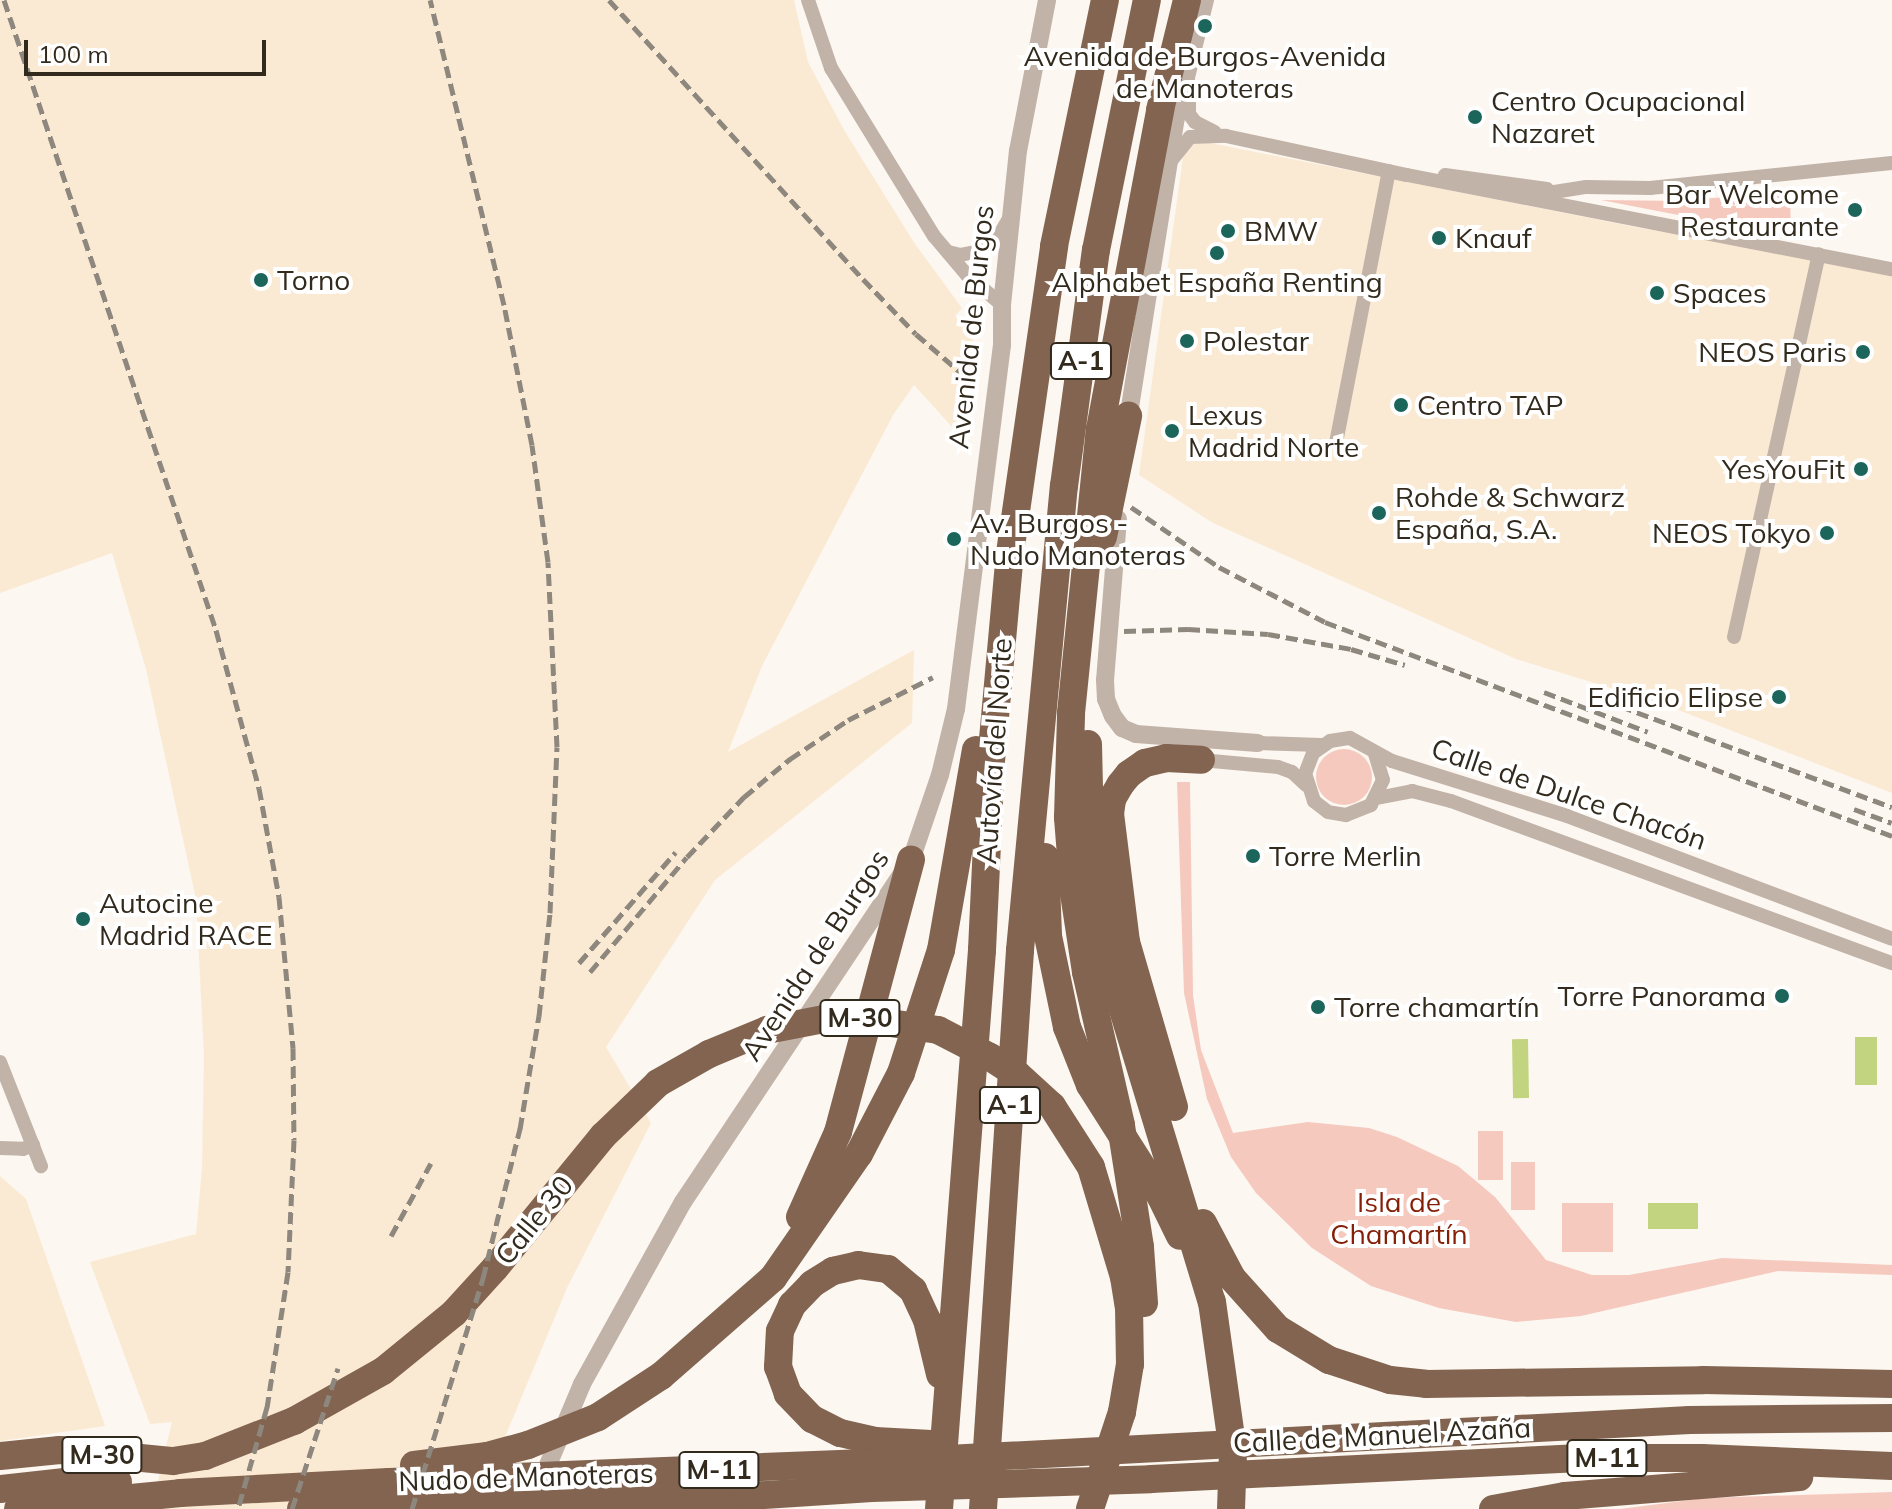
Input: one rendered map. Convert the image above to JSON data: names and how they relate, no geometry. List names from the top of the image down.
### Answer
{
  "streets": {
    "highway": [
      "A-1",
      "Autovía del Norte",
      "M-30",
      "Calle 30",
      "Calle de Manuel Azaña",
      "M-11",
      "Nudo de Manoteras"
    ],
    "street": ["Avenida de Burgos", "Calle de Dulce Chacón"]
  },
  "crossings": [
    ["Avenida de Burgos", "Nudo de Manoteras"],
    ["M-30", "Calle 30"],
    ["Calle 30", "Nudo de Manoteras"],
    ["Calle de Manuel Azaña", "Nudo de Manoteras"],
    ["M-11", "Nudo de Manoteras"]
  ],
  "parks": ["Isla de Chamartín"],
  "places": [
    "Avenida de Burgos-Avenida de Manoteras",
    "Centro Ocupacional Nazaret",
    "Bar Welcome Restaurante",
    "BMW",
    "Knauf",
    "Alphabet España Renting",
    "Torno",
    "Spaces",
    "Polestar",
    "NEOS Paris",
    "Centro TAP",
    "Lexus Madrid Norte",
    "YesYouFit",
    "Rohde & Schwarz España, S.A.",
    "NEOS Tokyo",
    "Av. Burgos - Nudo Manoteras",
    "Edificio Elipse",
    "Torre Merlin",
    "Autocine Madrid RACE",
    "Torre Panorama",
    "Torre chamartín"
  ],
  "scale_bar": "100 m"
}
